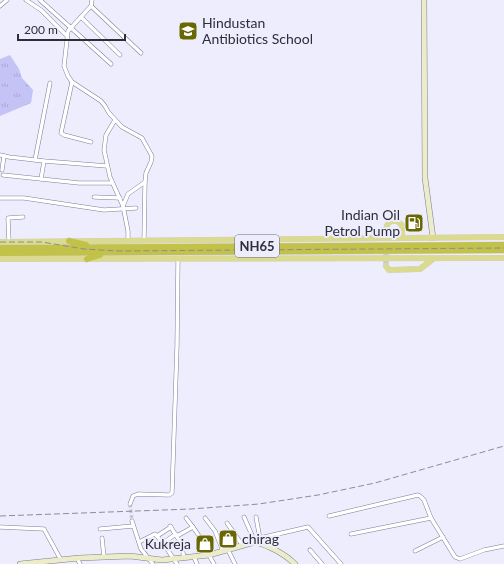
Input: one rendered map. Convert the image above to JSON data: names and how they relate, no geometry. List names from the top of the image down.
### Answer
{
  "streets": {
    "highway": ["NH65"]
  },
  "places": {
    "school or university": ["Hindustan Antibiotics School"],
    "fuel station": ["Indian Oil Petrol Pump"],
    "shop": ["chirag", "Kukreja"]
  },
  "scale_bar": "200 m"
}
